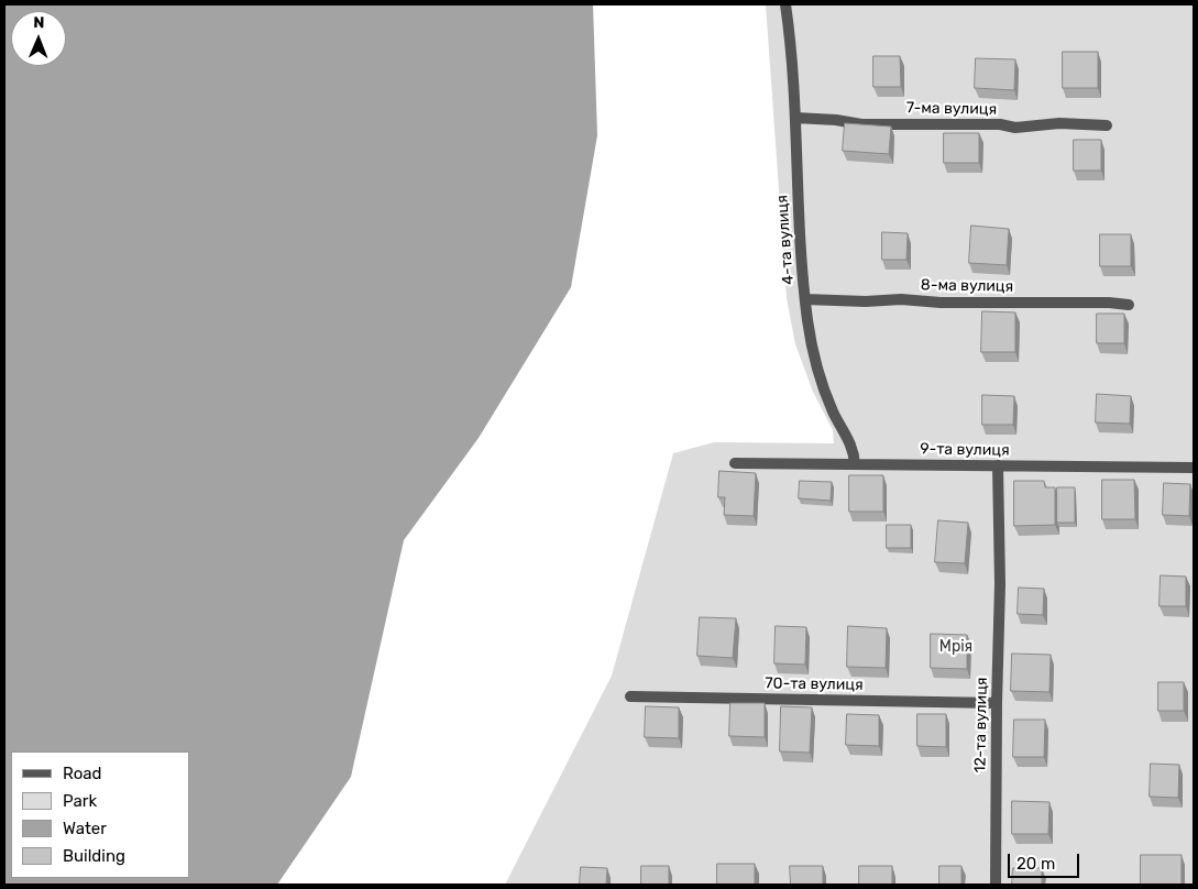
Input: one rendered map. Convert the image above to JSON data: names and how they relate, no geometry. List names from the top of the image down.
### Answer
{
  "streets": {
    "street": [
      "7-ма вулиця",
      "4-та вулиця",
      "8-ма вулиця",
      "9-та вулиця",
      "70-та вулиця",
      "12-та вулиця"
    ]
  },
  "crossings": [
    ["7-ма вулиця", "4-та вулиця"],
    ["4-та вулиця", "8-ма вулиця"],
    ["4-та вулиця", "9-та вулиця"],
    ["9-та вулиця", "12-та вулиця"],
    ["70-та вулиця", "12-та вулиця"]
  ],
  "parks": ["Мрія"],
  "legend": [
    "Road",
    "Park",
    "Water",
    "Building"
  ],
  "scale_bar": "20 m",
  "north": "top"
}
